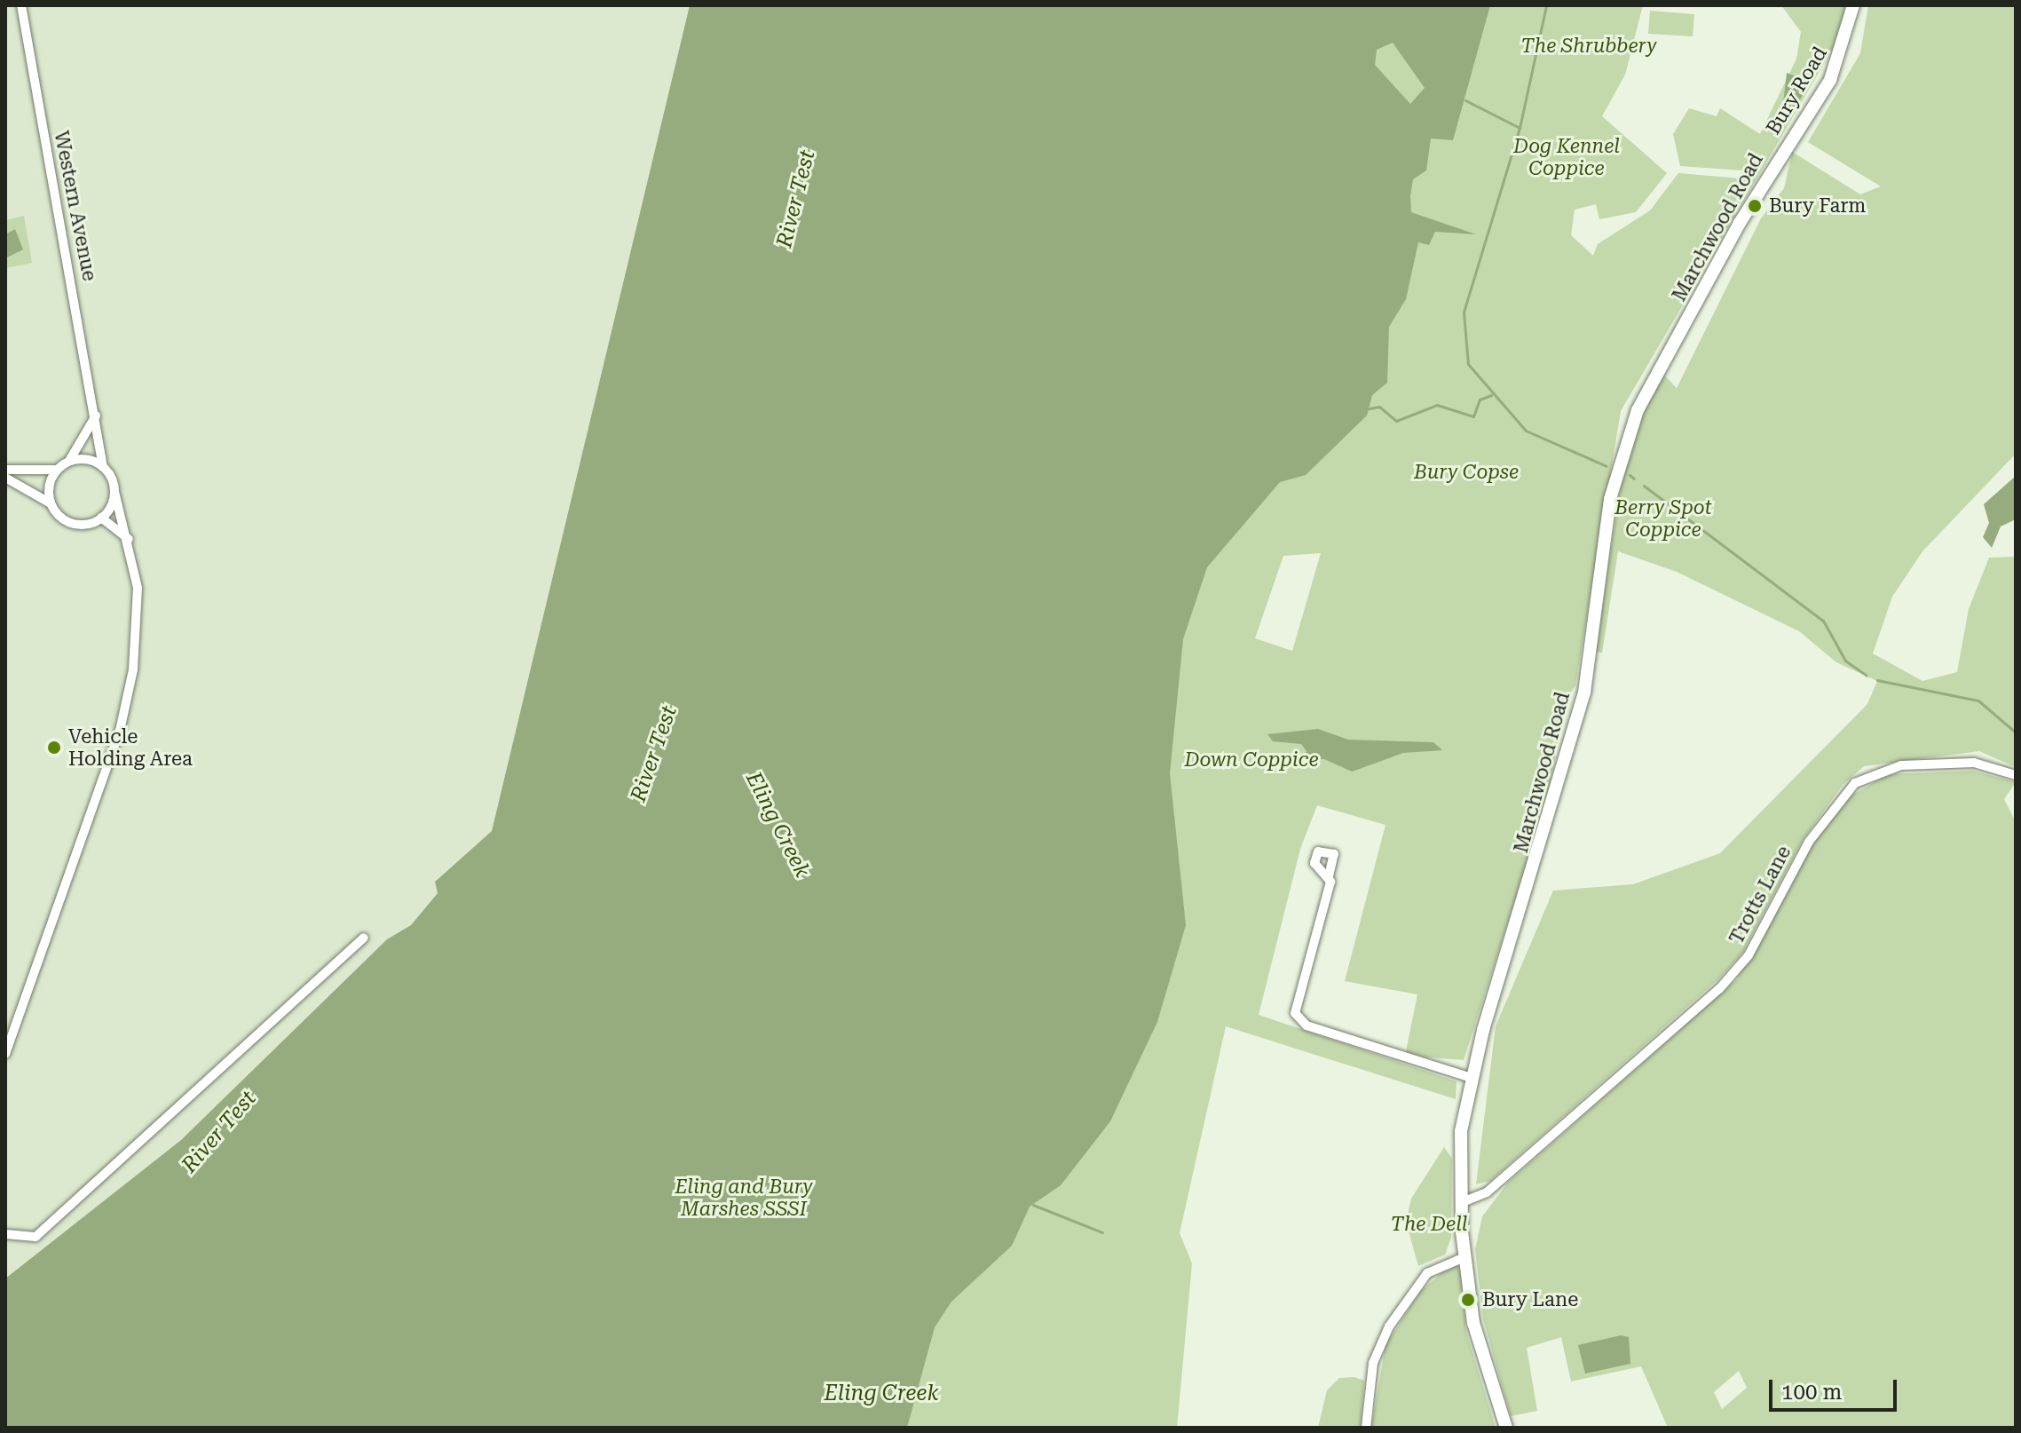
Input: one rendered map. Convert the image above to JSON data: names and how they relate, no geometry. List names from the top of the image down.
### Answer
{
  "streets": {
    "street": [
      "Bury Road",
      "Western Avenue",
      "Marchwood Road",
      "Trotts Lane"
    ]
  },
  "crossings": [
    ["Bury Road", "Marchwood Road"],
    ["Marchwood Road", "Trotts Lane"]
  ],
  "water": ["River Test", "Eling Creek"],
  "parks": [
    "The Shrubbery",
    "Dog Kennel Coppice",
    "Bury Copse",
    "Berry Spot Coppice",
    "Down Coppice",
    "Eling and Bury Marshes SSSI",
    "The Dell"
  ],
  "places": ["Bury Farm", "Vehicle Holding Area", "Bury Lane"],
  "scale_bar": "100 m"
}
